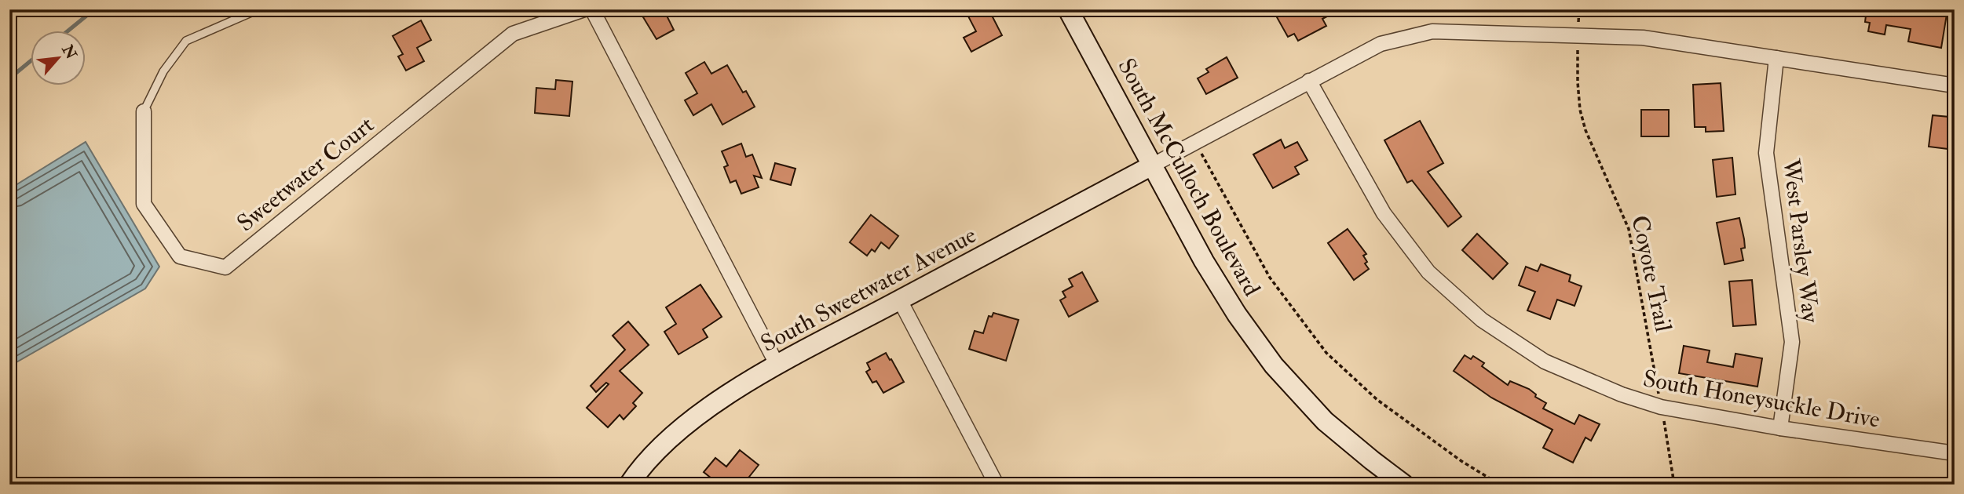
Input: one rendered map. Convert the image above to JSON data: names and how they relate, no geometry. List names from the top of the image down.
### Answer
{
  "streets": {
    "street": [
      "Sweetwater Court",
      "South McCulloch Boulevard",
      "West Parsley Way",
      "South Sweetwater Avenue",
      "South Honeysuckle Drive"
    ],
    "path": ["Coyote Trail"]
  },
  "crossings": [
    ["South McCulloch Boulevard", "South Sweetwater Avenue"],
    ["West Parsley Way", "South Honeysuckle Drive"],
    ["Coyote Trail", "South Honeysuckle Drive"]
  ],
  "north": "top right"
}
